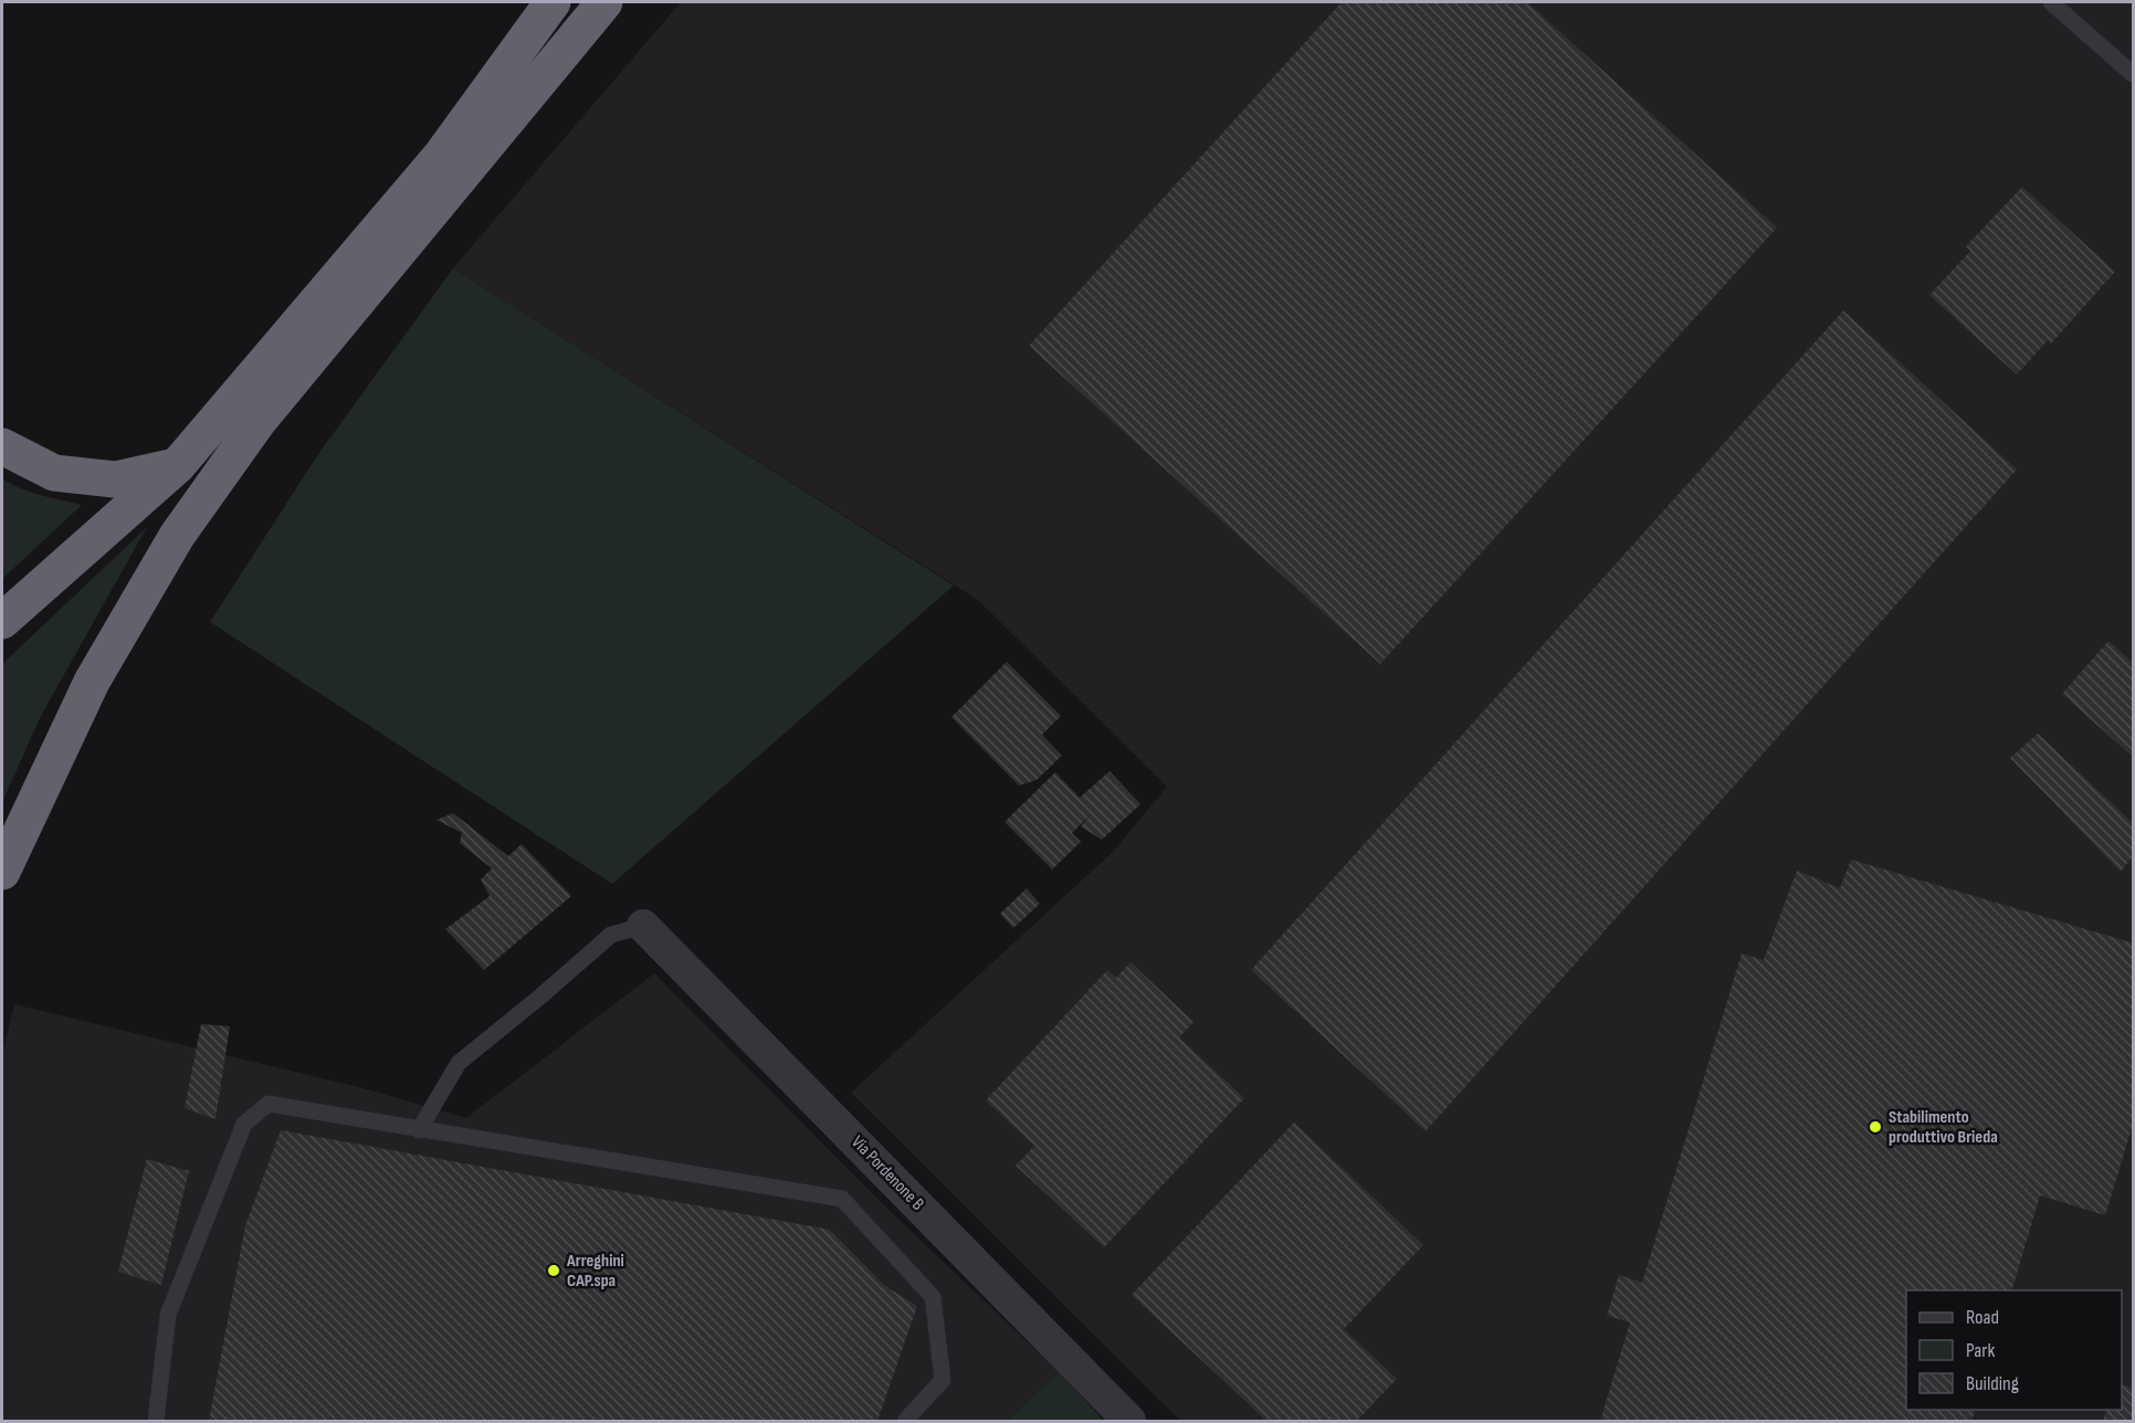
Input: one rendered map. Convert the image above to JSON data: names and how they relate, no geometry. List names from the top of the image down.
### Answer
{
  "streets": {
    "street": ["Via Pordenone B"]
  },
  "places": ["Stabilimento produttivo Brieda", "Arreghini CAP.spa"],
  "legend": ["Road", "Park", "Building"]
}
